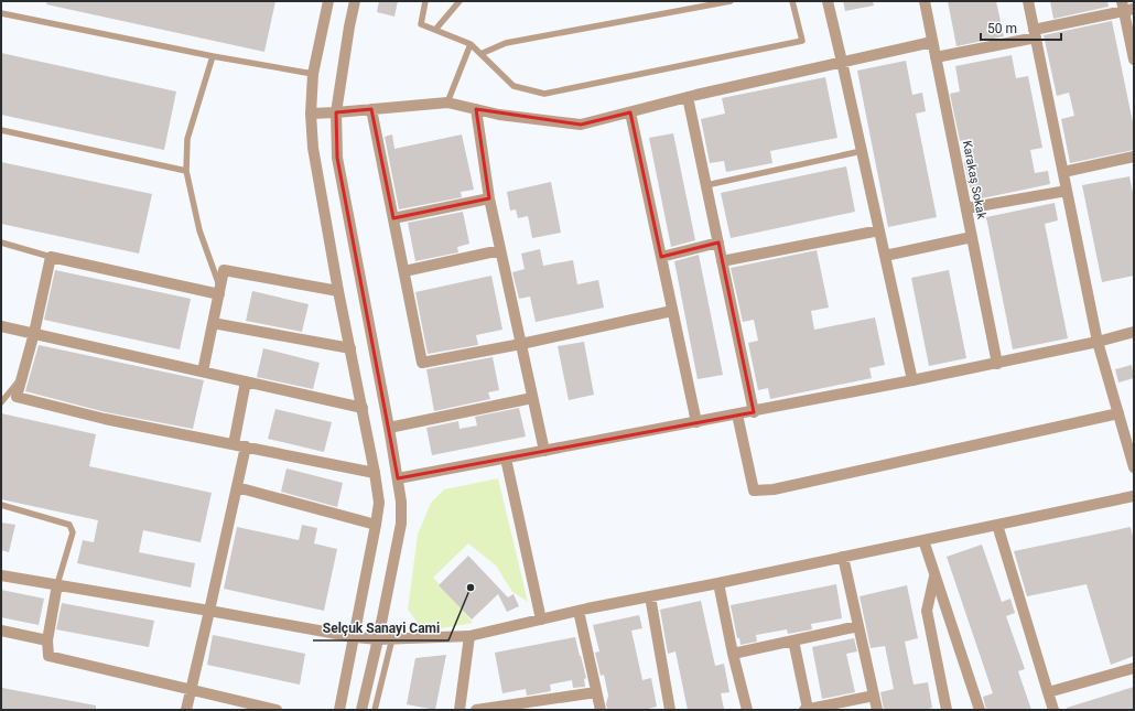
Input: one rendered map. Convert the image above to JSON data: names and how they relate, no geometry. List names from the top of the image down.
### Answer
{
  "streets": {
    "street": ["Karakaş Sokak"]
  },
  "places": ["Selçuk Sanayi Cami"],
  "scale_bar": "50 m"
}
